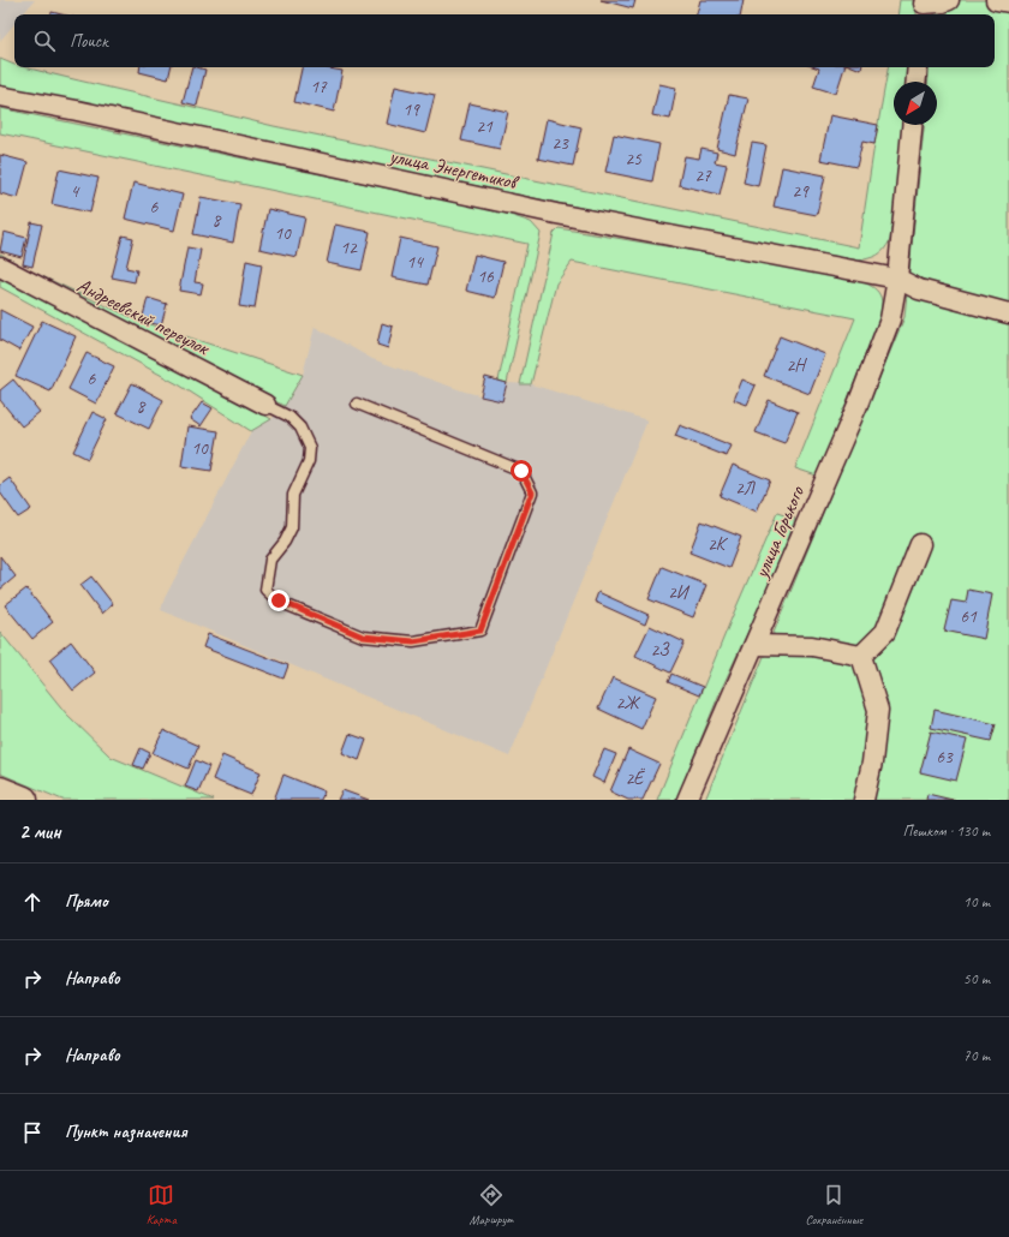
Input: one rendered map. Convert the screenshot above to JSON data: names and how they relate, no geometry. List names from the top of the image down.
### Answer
{
  "streets": {
    "street": ["улица Энергетиков", "Андреевский переулок", "улица Горького"]
  },
  "crossings": [
    ["улица Энергетиков", "улица Горького"]
  ],
  "house_numbers": [
    "17",
    "19",
    "21",
    "23",
    "25",
    "27",
    "4",
    "29",
    "6",
    "8",
    "10",
    "12",
    "14",
    "16",
    "2Н",
    "6",
    "8",
    "10",
    "2Л",
    "2К",
    "2И",
    "61",
    "2З",
    "2Ж",
    "63",
    "2Ё"
  ],
  "north": "bottom left",
  "page": {
    "search": "Поиск",
    "heading": ["2 мин", "Пешком · 130 m"],
    "list": [
      ["Прямо", "10 m"],
      ["Направо", "50 m"],
      ["Направо", "70 m"],
      "Пункт назначения"
    ],
    "nav": ["Карта", "Маршрут", "Сохранённые"]
  }
}
